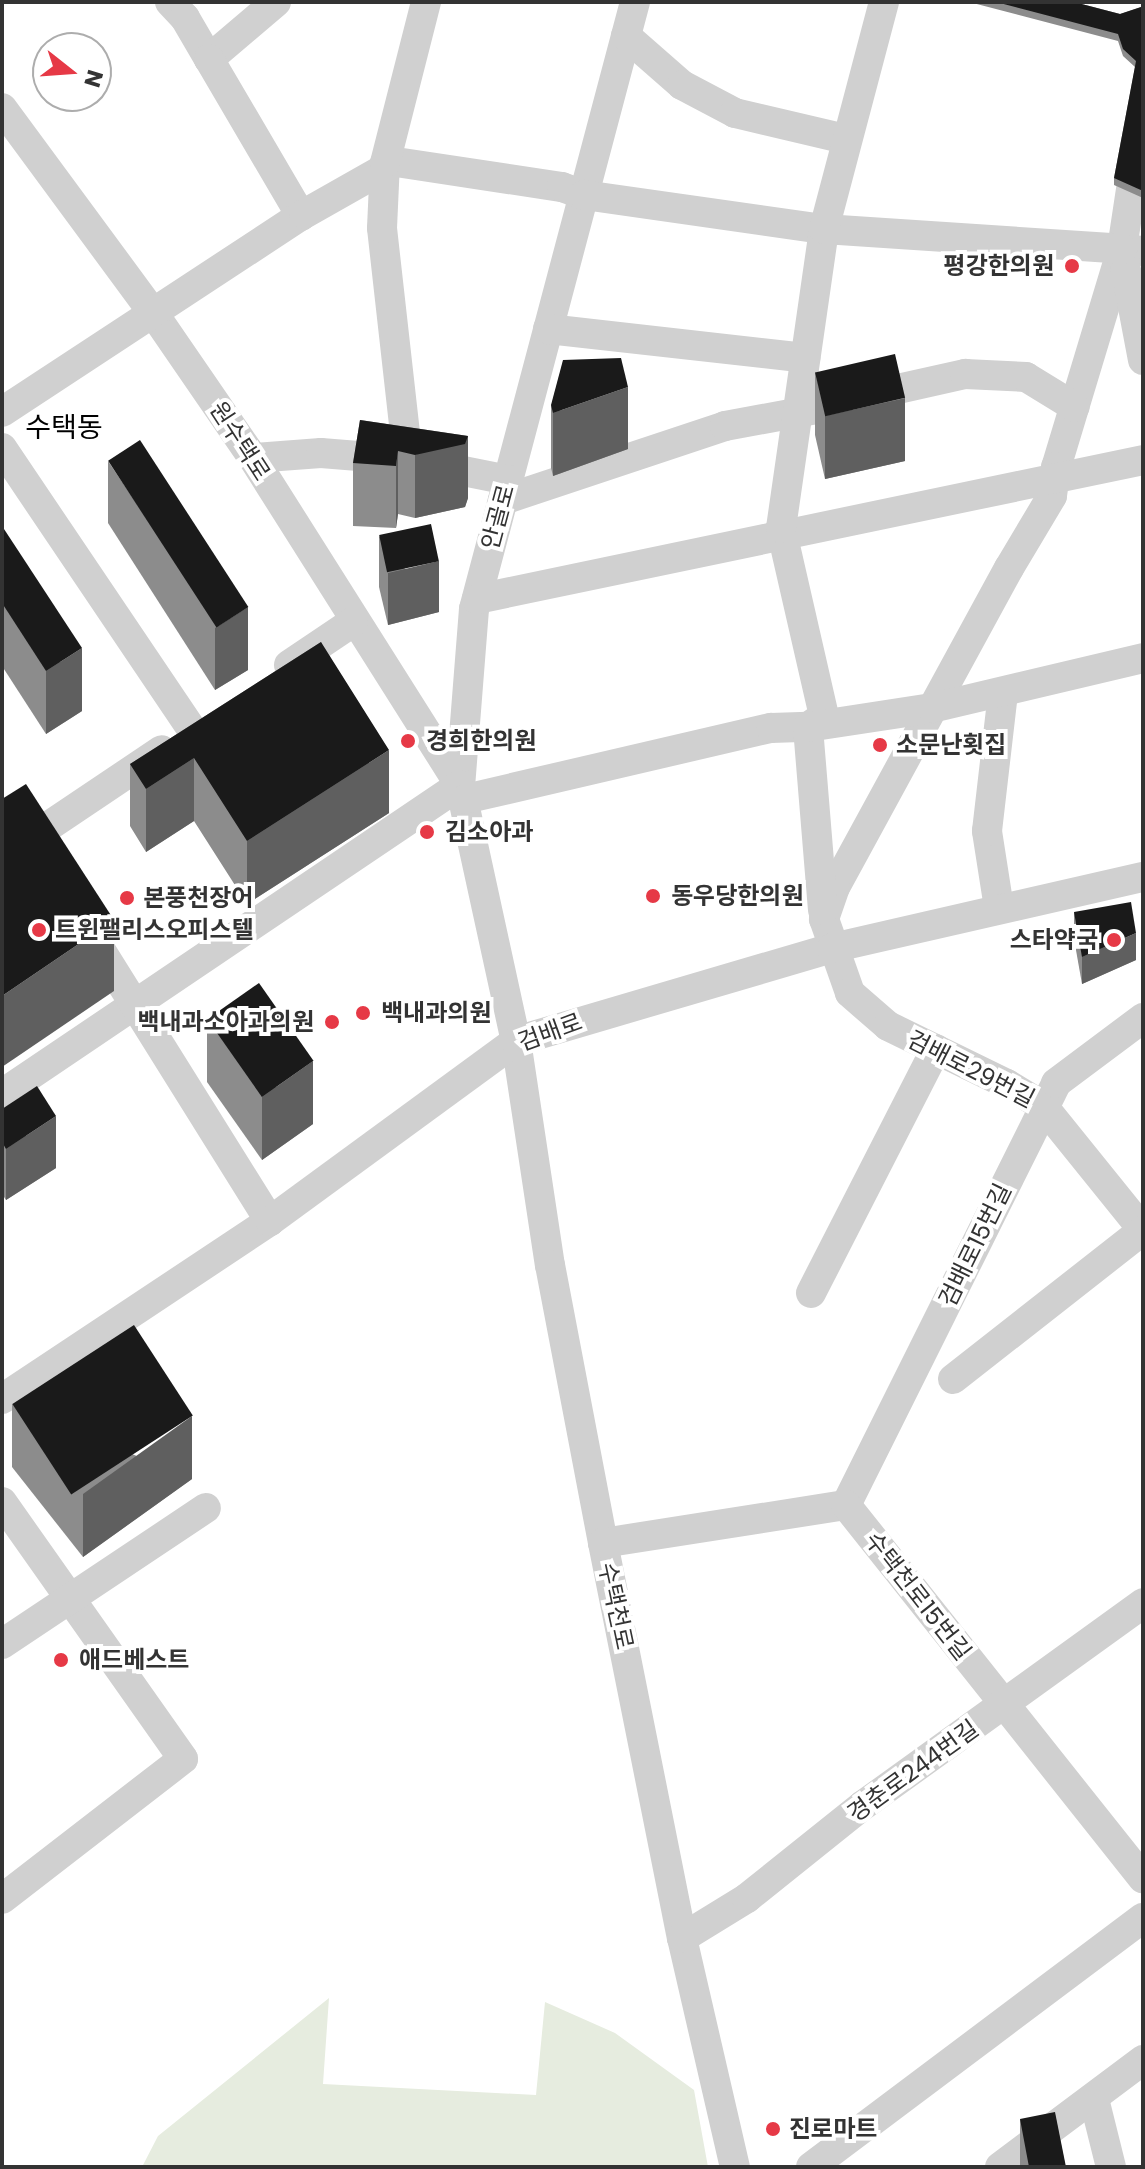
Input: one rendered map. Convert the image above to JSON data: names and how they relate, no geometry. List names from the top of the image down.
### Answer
{
  "streets": {
    "street": [
      "원수택로",
      "안골로",
      "검배로",
      "검배로29번길",
      "검배로15번길",
      "수택천로15번길",
      "수택천로",
      "경춘로244번길"
    ]
  },
  "crossings": [
    ["원수택로", "안골로"],
    ["안골로", "검배로"],
    ["안골로", "수택천로"],
    ["검배로", "검배로29번길"],
    ["검배로", "수택천로"],
    ["검배로29번길", "검배로15번길"],
    ["검배로15번길", "수택천로15번길"],
    ["수택천로15번길", "경춘로244번길"],
    ["수택천로", "경춘로244번길"]
  ],
  "districts": ["수택동"],
  "places": [
    "평강한의원",
    "경희한의원",
    "소문난횟집",
    "김소아과",
    "동우당한의원",
    "본풍천장어",
    "트윈팰리스오피스텔",
    "스타약국",
    "백내과의원",
    "백내과소아과의원",
    "애드베스트",
    "진로마트"
  ],
  "north": "right"
}
